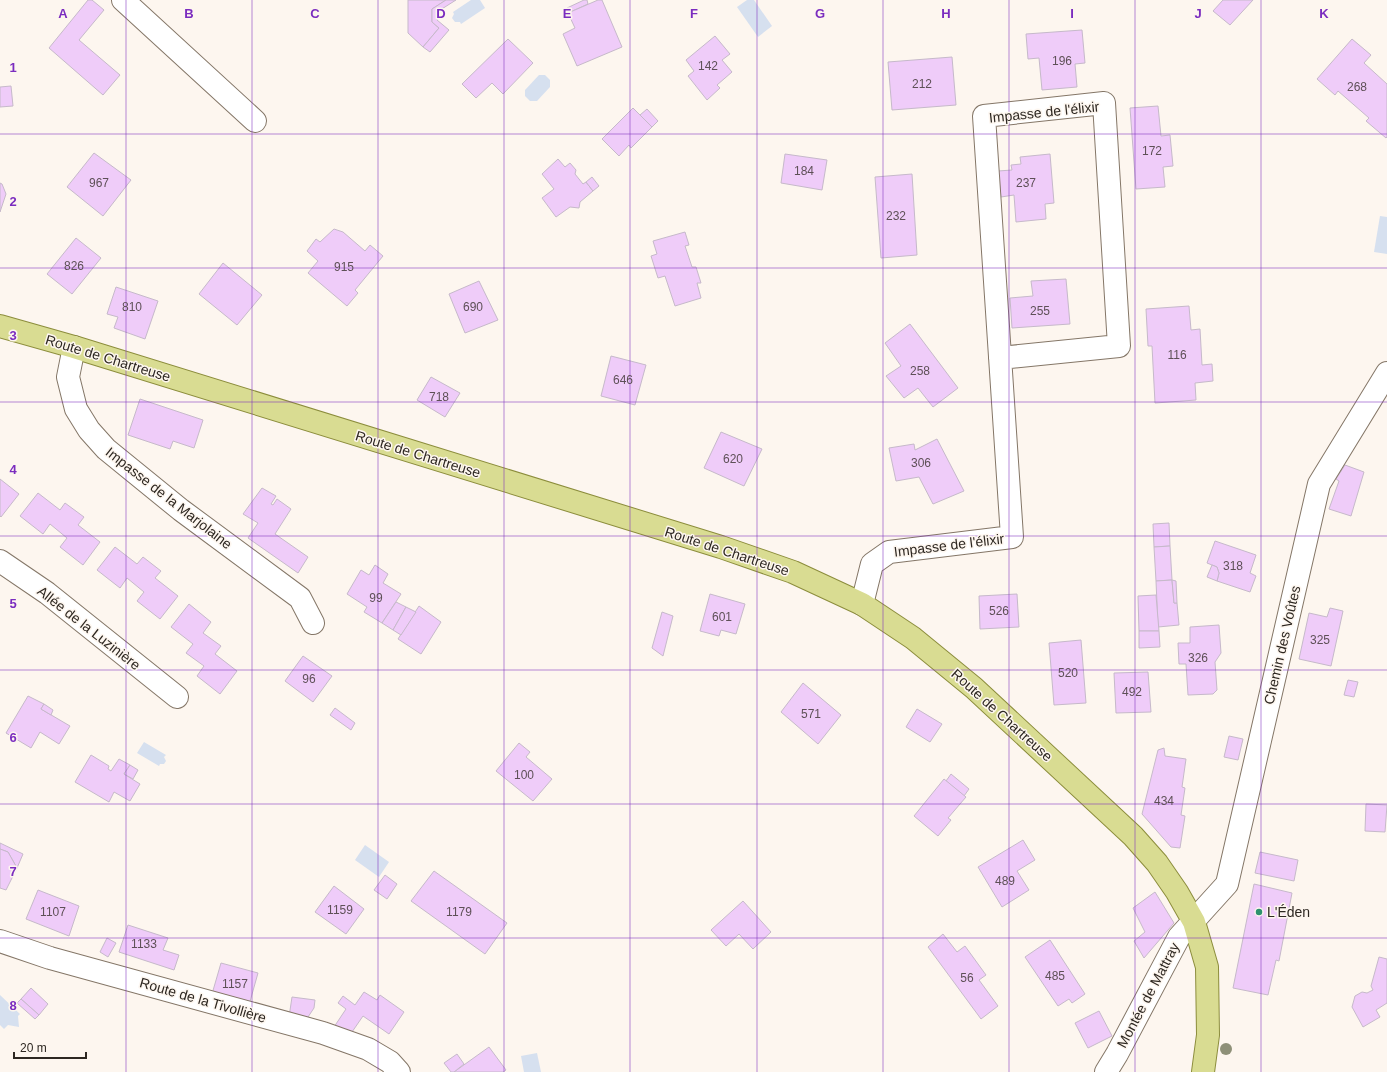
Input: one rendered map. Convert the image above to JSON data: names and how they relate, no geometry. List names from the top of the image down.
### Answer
{
  "streets": {
    "main road": ["Route de Chartreuse"],
    "street": [
      "Impasse de l'élixir",
      "Impasse de la Marjolaine",
      "Allée de la Luzinière",
      "Chemin des Voûtes",
      "Montée de Mattray",
      "Route de la Tivollière"
    ]
  },
  "crossings": [
    ["Impasse de l'élixir", "Route de Chartreuse"],
    ["Route de Chartreuse", "Impasse de la Marjolaine"],
    ["Route de Chartreuse", "Chemin des Voûtes"],
    ["Route de Chartreuse", "Montée de Mattray"],
    ["Chemin des Voûtes", "Montée de Mattray"]
  ],
  "places": ["L'Éden"],
  "house_numbers": [
    "196",
    "142",
    "212",
    "268",
    "172",
    "184",
    "967",
    "237",
    "232",
    "826",
    "915",
    "810",
    "690",
    "255",
    "116",
    "258",
    "646",
    "718",
    "620",
    "306",
    "318",
    "99",
    "526",
    "601",
    "325",
    "326",
    "520",
    "96",
    "492",
    "571",
    "100",
    "434",
    "489",
    "1159",
    "1107",
    "1179",
    "1133",
    "485",
    "56",
    "1157"
  ],
  "scale_bar": "20 m",
  "grid": {
    "columns": [
      "A",
      "B",
      "C",
      "D",
      "E",
      "F",
      "G",
      "H",
      "I",
      "J",
      "K"
    ],
    "rows": [
      "1",
      "2",
      "3",
      "4",
      "5",
      "6",
      "7",
      "8"
    ]
  }
}
